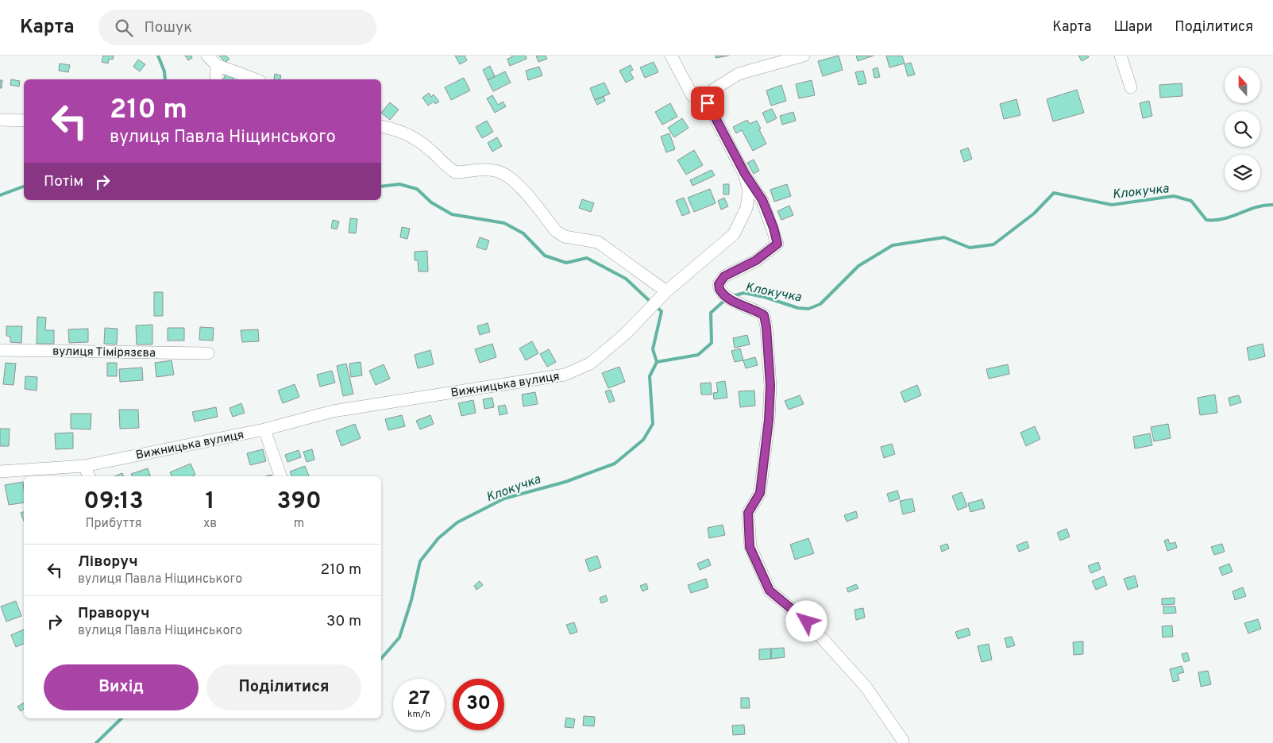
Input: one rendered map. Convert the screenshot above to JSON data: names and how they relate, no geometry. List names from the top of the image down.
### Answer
{
  "streets": {
    "street": ["вулиця Тімірязєва", "Вижницька вулиця"]
  },
  "water": ["Клокучка"],
  "north": "top",
  "page": {
    "header": "Карта",
    "search": "Пошук",
    "nav": ["Карта", "Шари", "Поділитися"],
    "turn": ["210 m", "вулиця Павла Ніщинського"],
    "then": "Потім",
    "eta": [
      "09:13",
      "Прибуття",
      "1",
      "хв",
      "390",
      "m"
    ],
    "list": [
      {
        "name": "Ліворуч",
        "note": "вулиця Павла Ніщинського",
        "value": "210 m"
      },
      {
        "name": "Праворуч",
        "note": "вулиця Павла Ніщинського",
        "value": "30 m"
      }
    ],
    "buttons": ["Вихід", "Поділитися"],
    "speed": "27 km/h",
    "limit": "30"
  }
}
